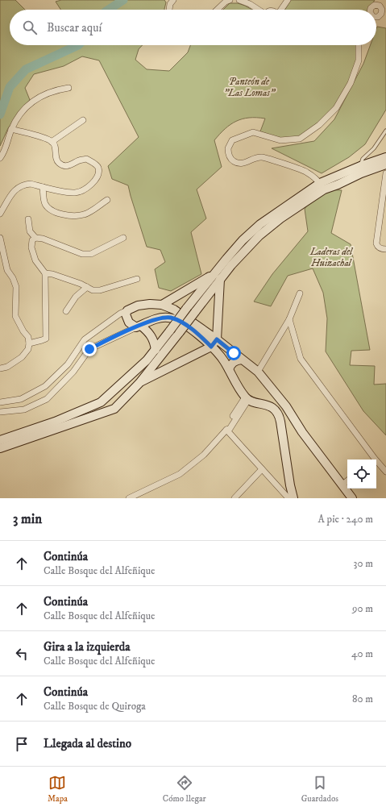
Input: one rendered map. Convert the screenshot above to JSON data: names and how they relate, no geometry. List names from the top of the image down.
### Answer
{
  "parks": ["Panteón de \"Las Lomas\"", "Laderas del Huizachal"],
  "page": {
    "search": "Buscar aquí",
    "heading": ["3 min", "A pie · 240 m"],
    "list": [
      ["Continúa", "Calle Bosque del Alfeñique", "30 m"],
      ["Continúa", "Calle Bosque del Alfeñique", "90 m"],
      ["Gira a la izquierda", "Calle Bosque del Alfeñique", "40 m"],
      ["Continúa", "Calle Bosque de Quiroga", "80 m"],
      "Llegada al destino"
    ],
    "nav": ["Mapa", "Cómo llegar", "Guardados"]
  }
}
